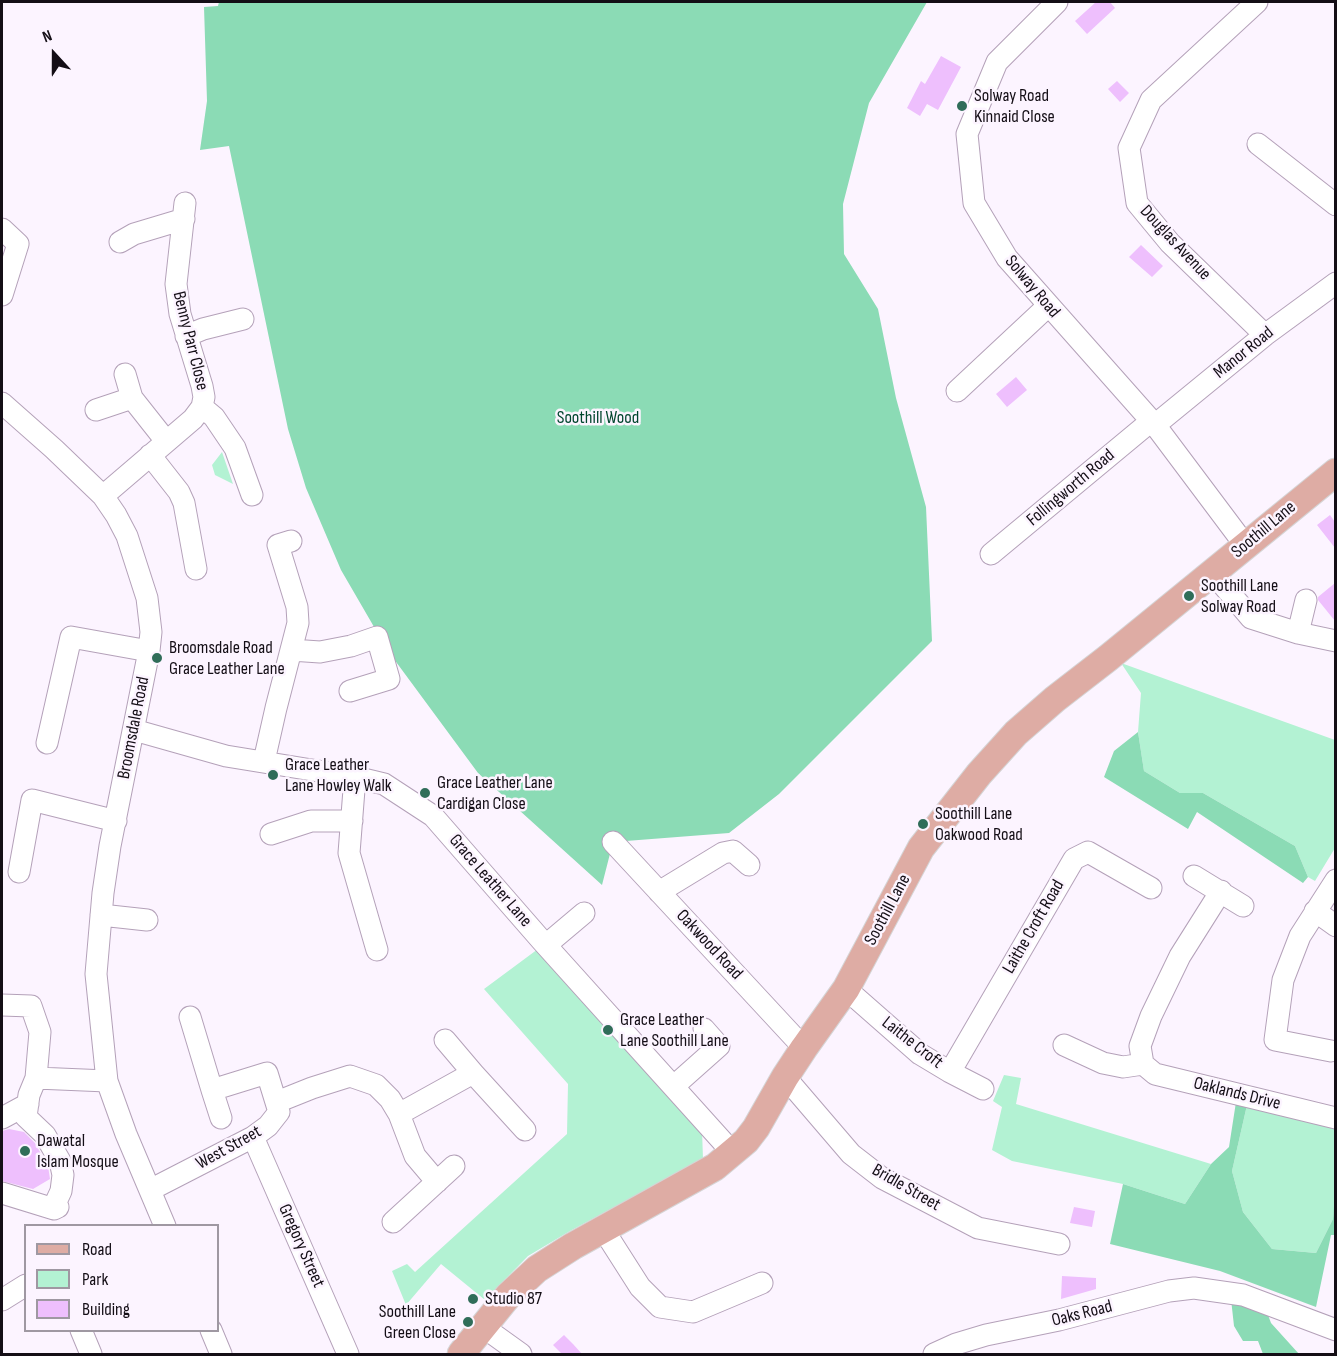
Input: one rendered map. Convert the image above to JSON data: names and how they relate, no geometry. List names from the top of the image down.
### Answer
{
  "streets": {
    "main road": ["Soothill Lane"],
    "street": [
      "Douglas Avenue",
      "Solway Road",
      "Benny Parr Close",
      "Manor Road",
      "Follingworth Road",
      "Broomsdale Road",
      "Grace Leather Lane",
      "Laithe Croft Road",
      "Oakwood Road",
      "Laithe Croft",
      "Oaklands Drive",
      "West Street",
      "Bridle Street",
      "Gregory Street",
      "Oaks Road"
    ]
  },
  "crossings": [
    ["Douglas Avenue", "Manor Road"],
    ["Solway Road", "Manor Road"],
    ["Solway Road", "Follingworth Road"],
    ["Solway Road", "Soothill Lane"],
    ["Benny Parr Close", "Broomsdale Road"],
    ["Manor Road", "Follingworth Road"],
    ["Soothill Lane", "Grace Leather Lane"],
    ["Soothill Lane", "Oakwood Road"],
    ["Soothill Lane", "Laithe Croft"],
    ["Soothill Lane", "Bridle Street"],
    ["Broomsdale Road", "Grace Leather Lane"],
    ["Broomsdale Road", "West Street"],
    ["Laithe Croft Road", "Laithe Croft"],
    ["West Street", "Gregory Street"]
  ],
  "parks": ["Soothill Wood"],
  "places": [
    "Solway Road Kinnaid Close",
    "Soothill Lane Solway Road",
    "Broomsdale Road Grace Leather Lane",
    "Grace Leather Lane Howley Walk",
    "Grace Leather Lane Cardigan Close",
    "Soothill Lane Oakwood Road",
    "Grace Leather Lane Soothill Lane",
    "Dawatal Islam Mosque",
    "Studio 87",
    "Soothill Lane Green Close"
  ],
  "legend": ["Road", "Park", "Building"],
  "north": "top"
}
